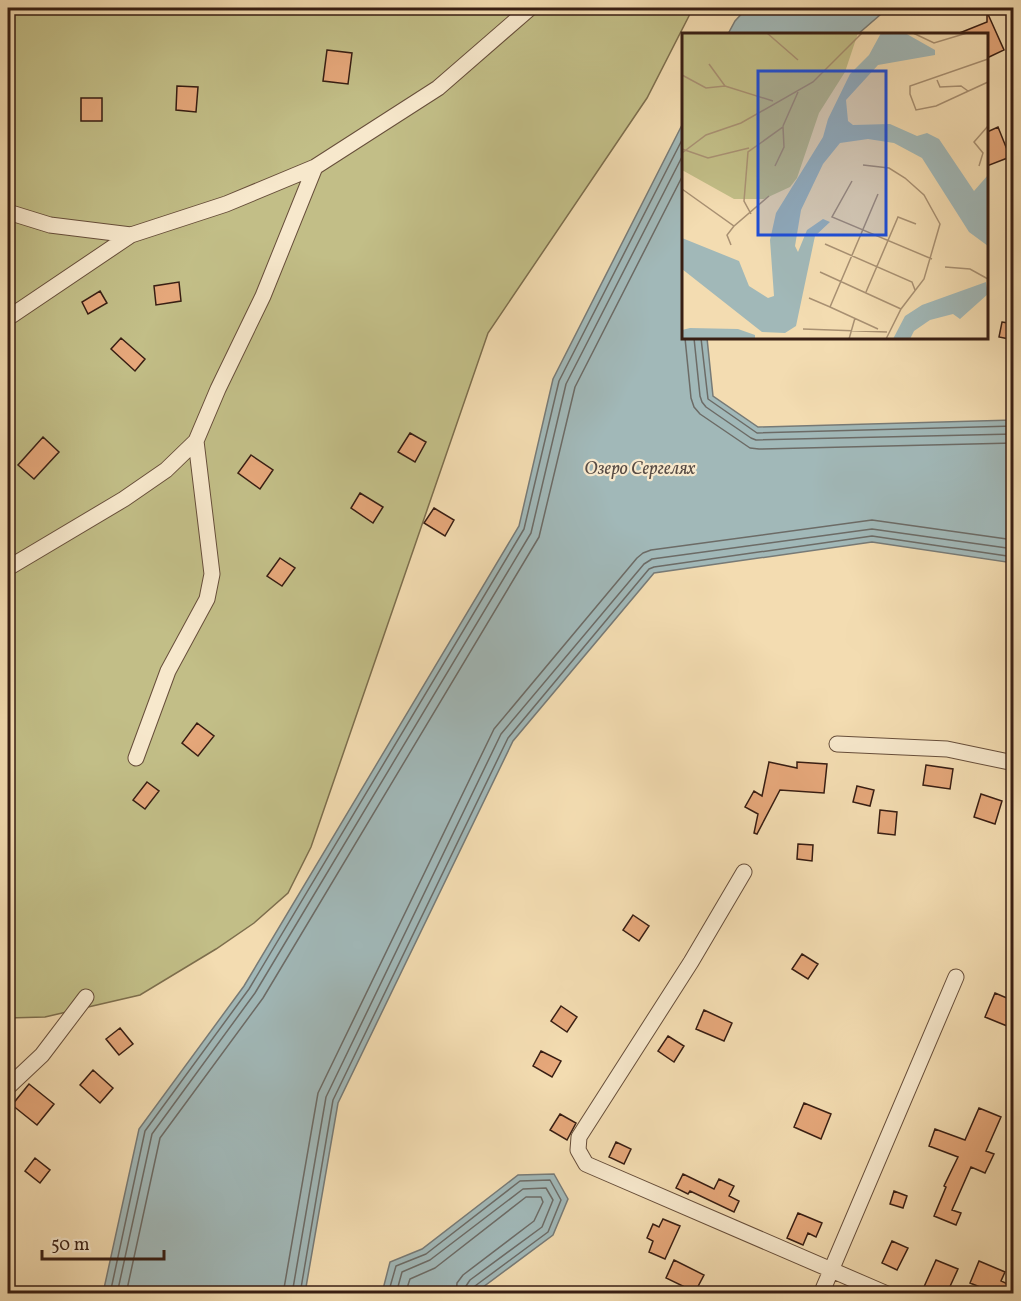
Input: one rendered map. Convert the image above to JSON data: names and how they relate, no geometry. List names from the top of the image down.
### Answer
{
  "water": ["Озеро Сергелях"],
  "scale_bar": "50 m"
}
